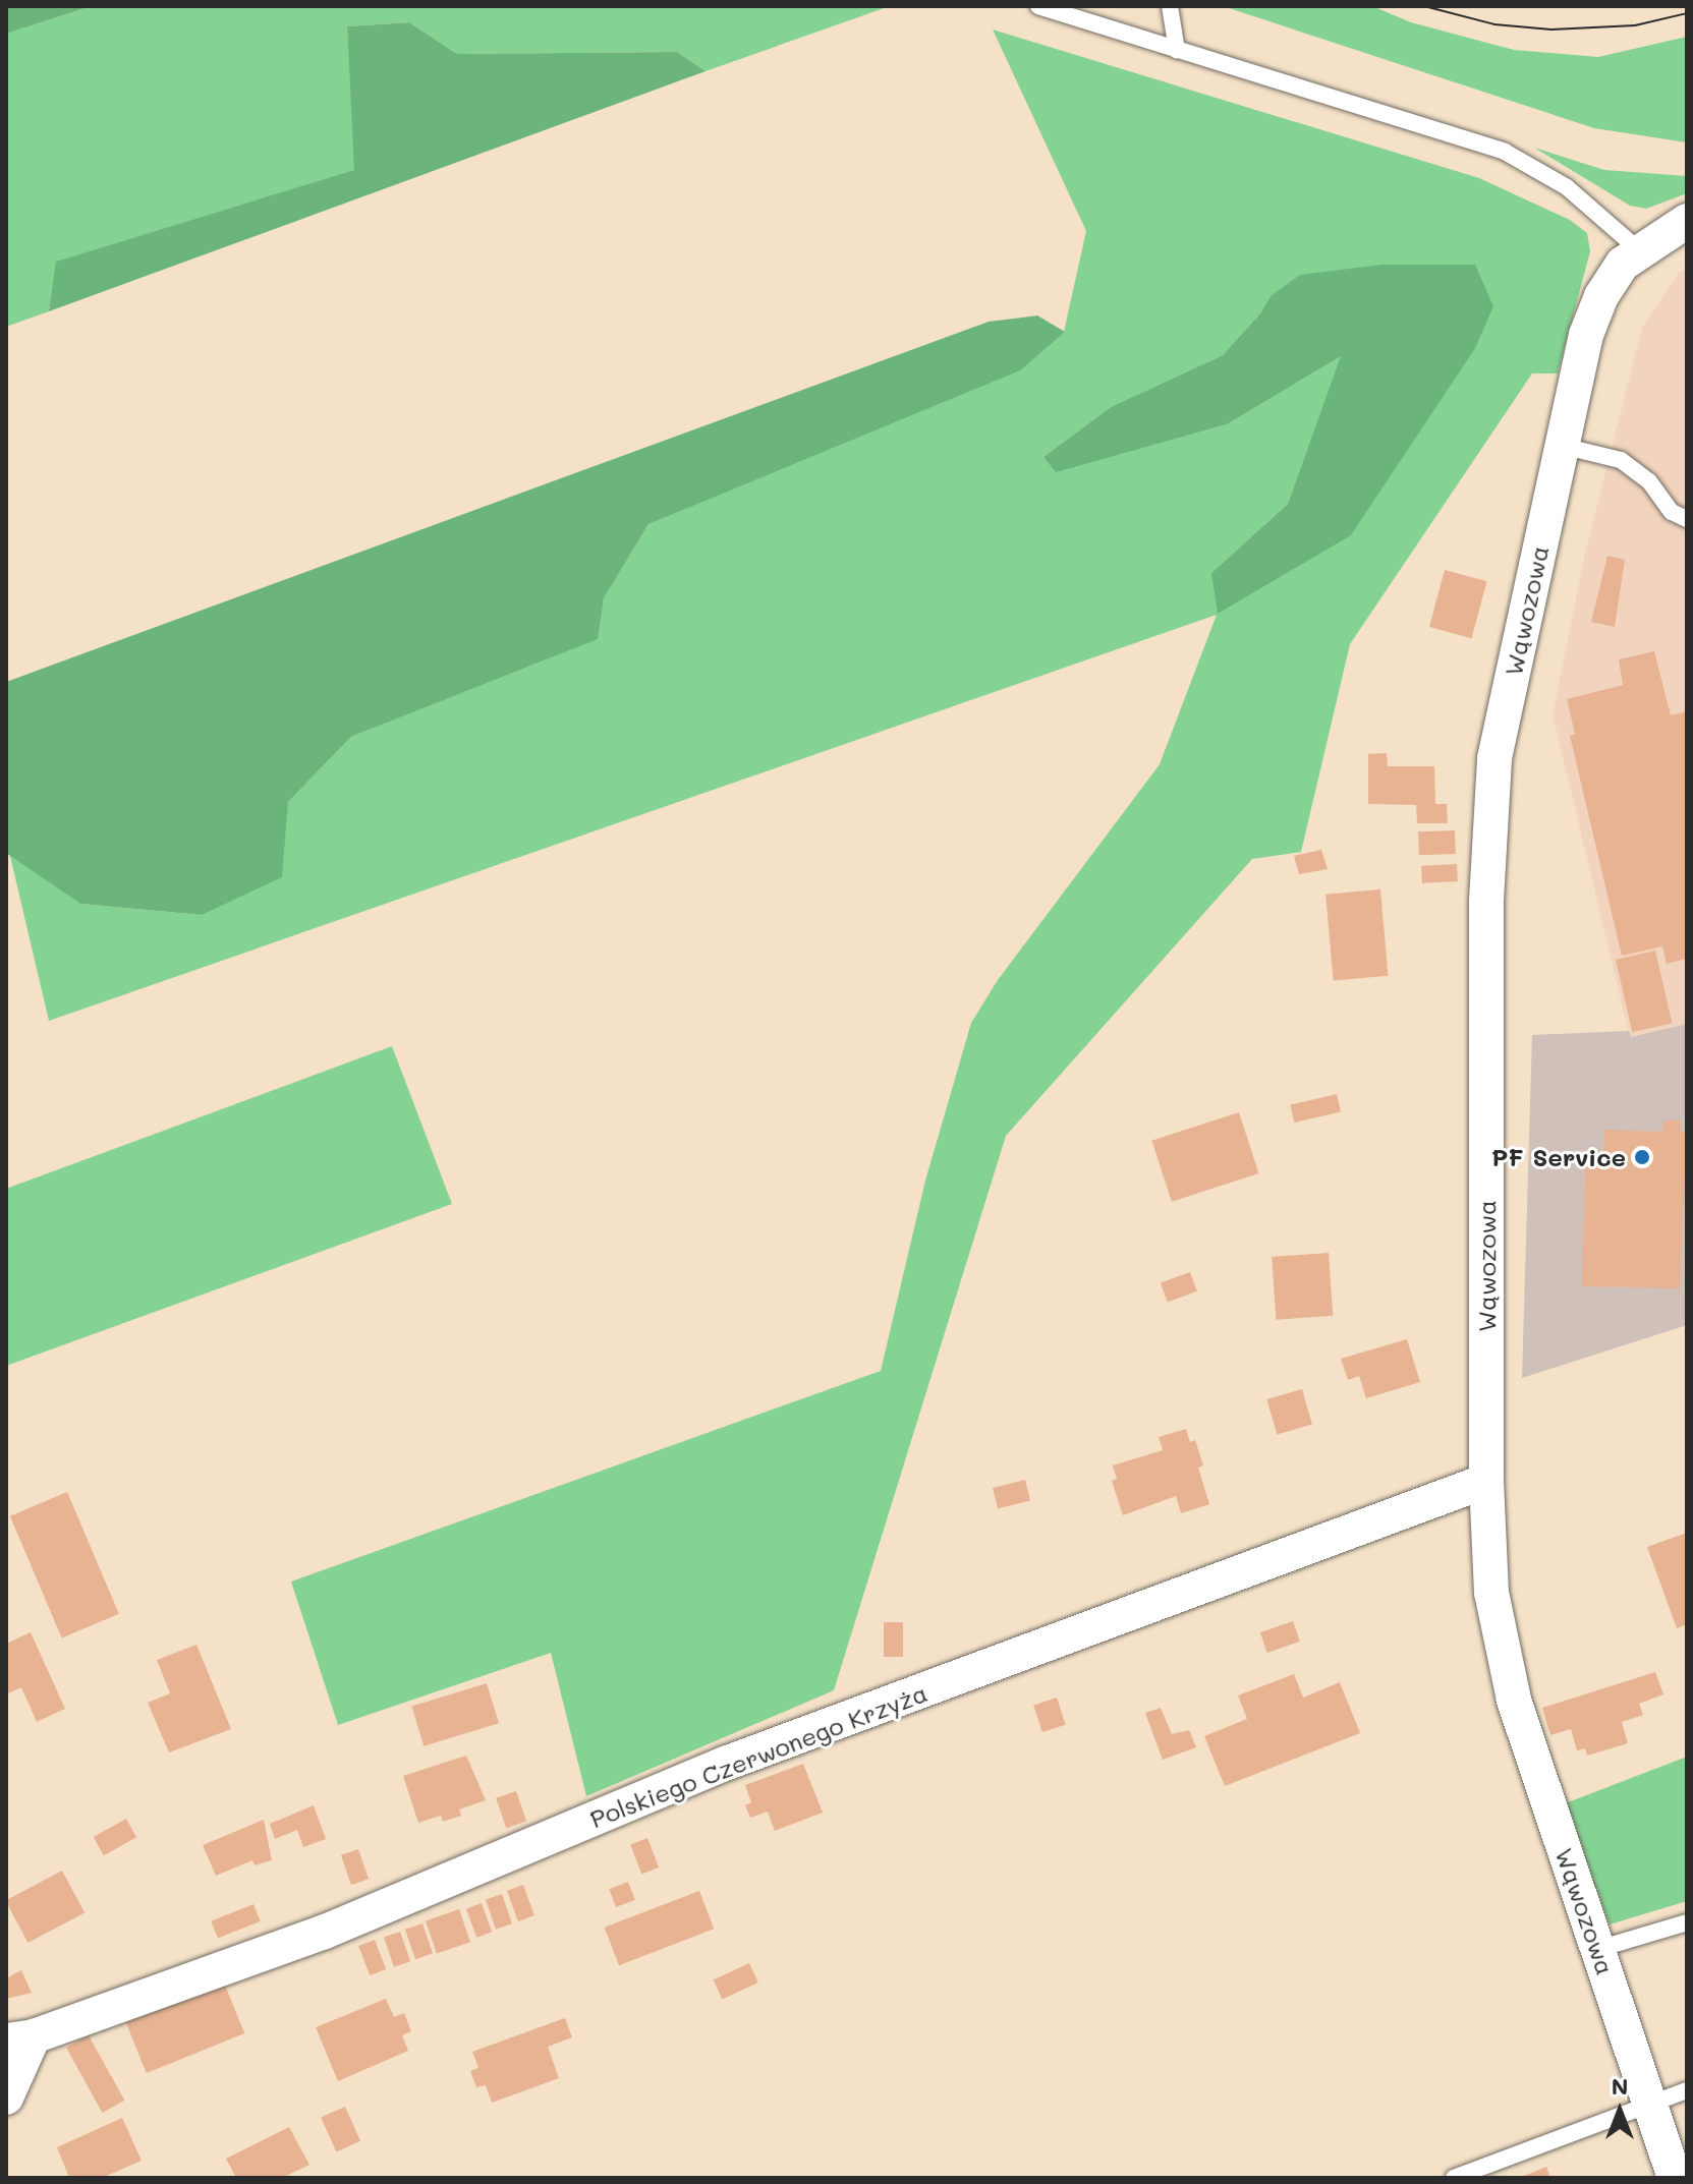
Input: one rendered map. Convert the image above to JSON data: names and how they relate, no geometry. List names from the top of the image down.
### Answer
{
  "streets": {
    "street": ["Wąwozowa", "Polskiego Czerwonego Krzyża"]
  },
  "crossings": [
    ["Wąwozowa", "Polskiego Czerwonego Krzyża"]
  ],
  "places": ["PF Service"],
  "north": "top"
}
